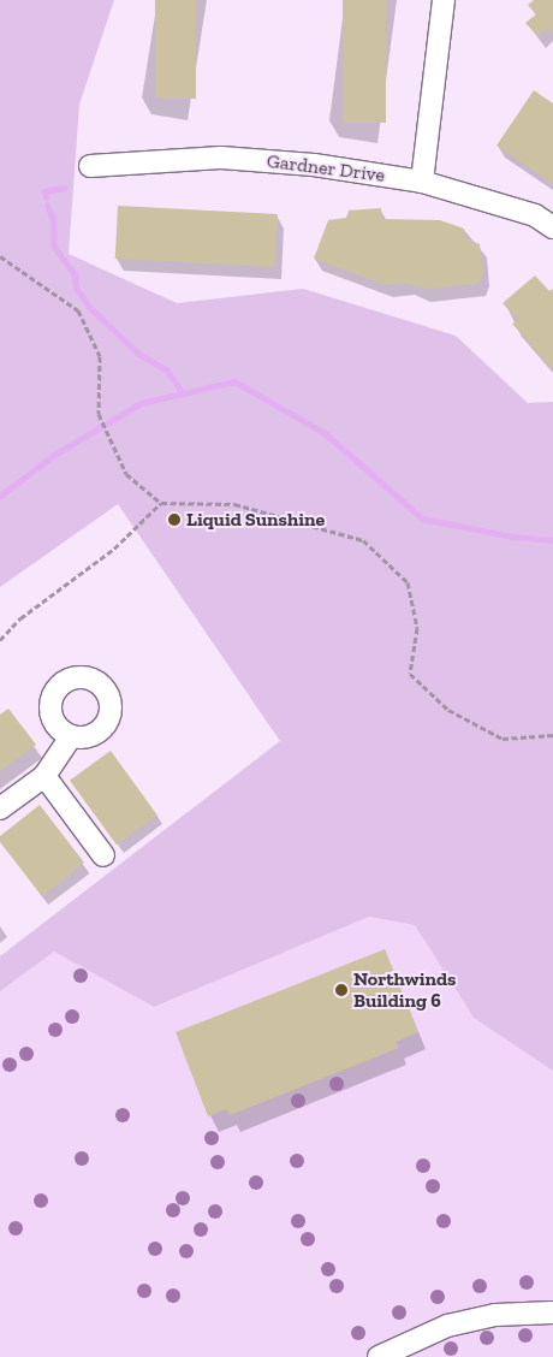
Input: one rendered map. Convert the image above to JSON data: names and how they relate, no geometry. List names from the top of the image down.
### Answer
{
  "streets": {
    "street": ["Gardner Drive"]
  },
  "places": ["Liquid Sunshine", "Northwinds Building 6"]
}
